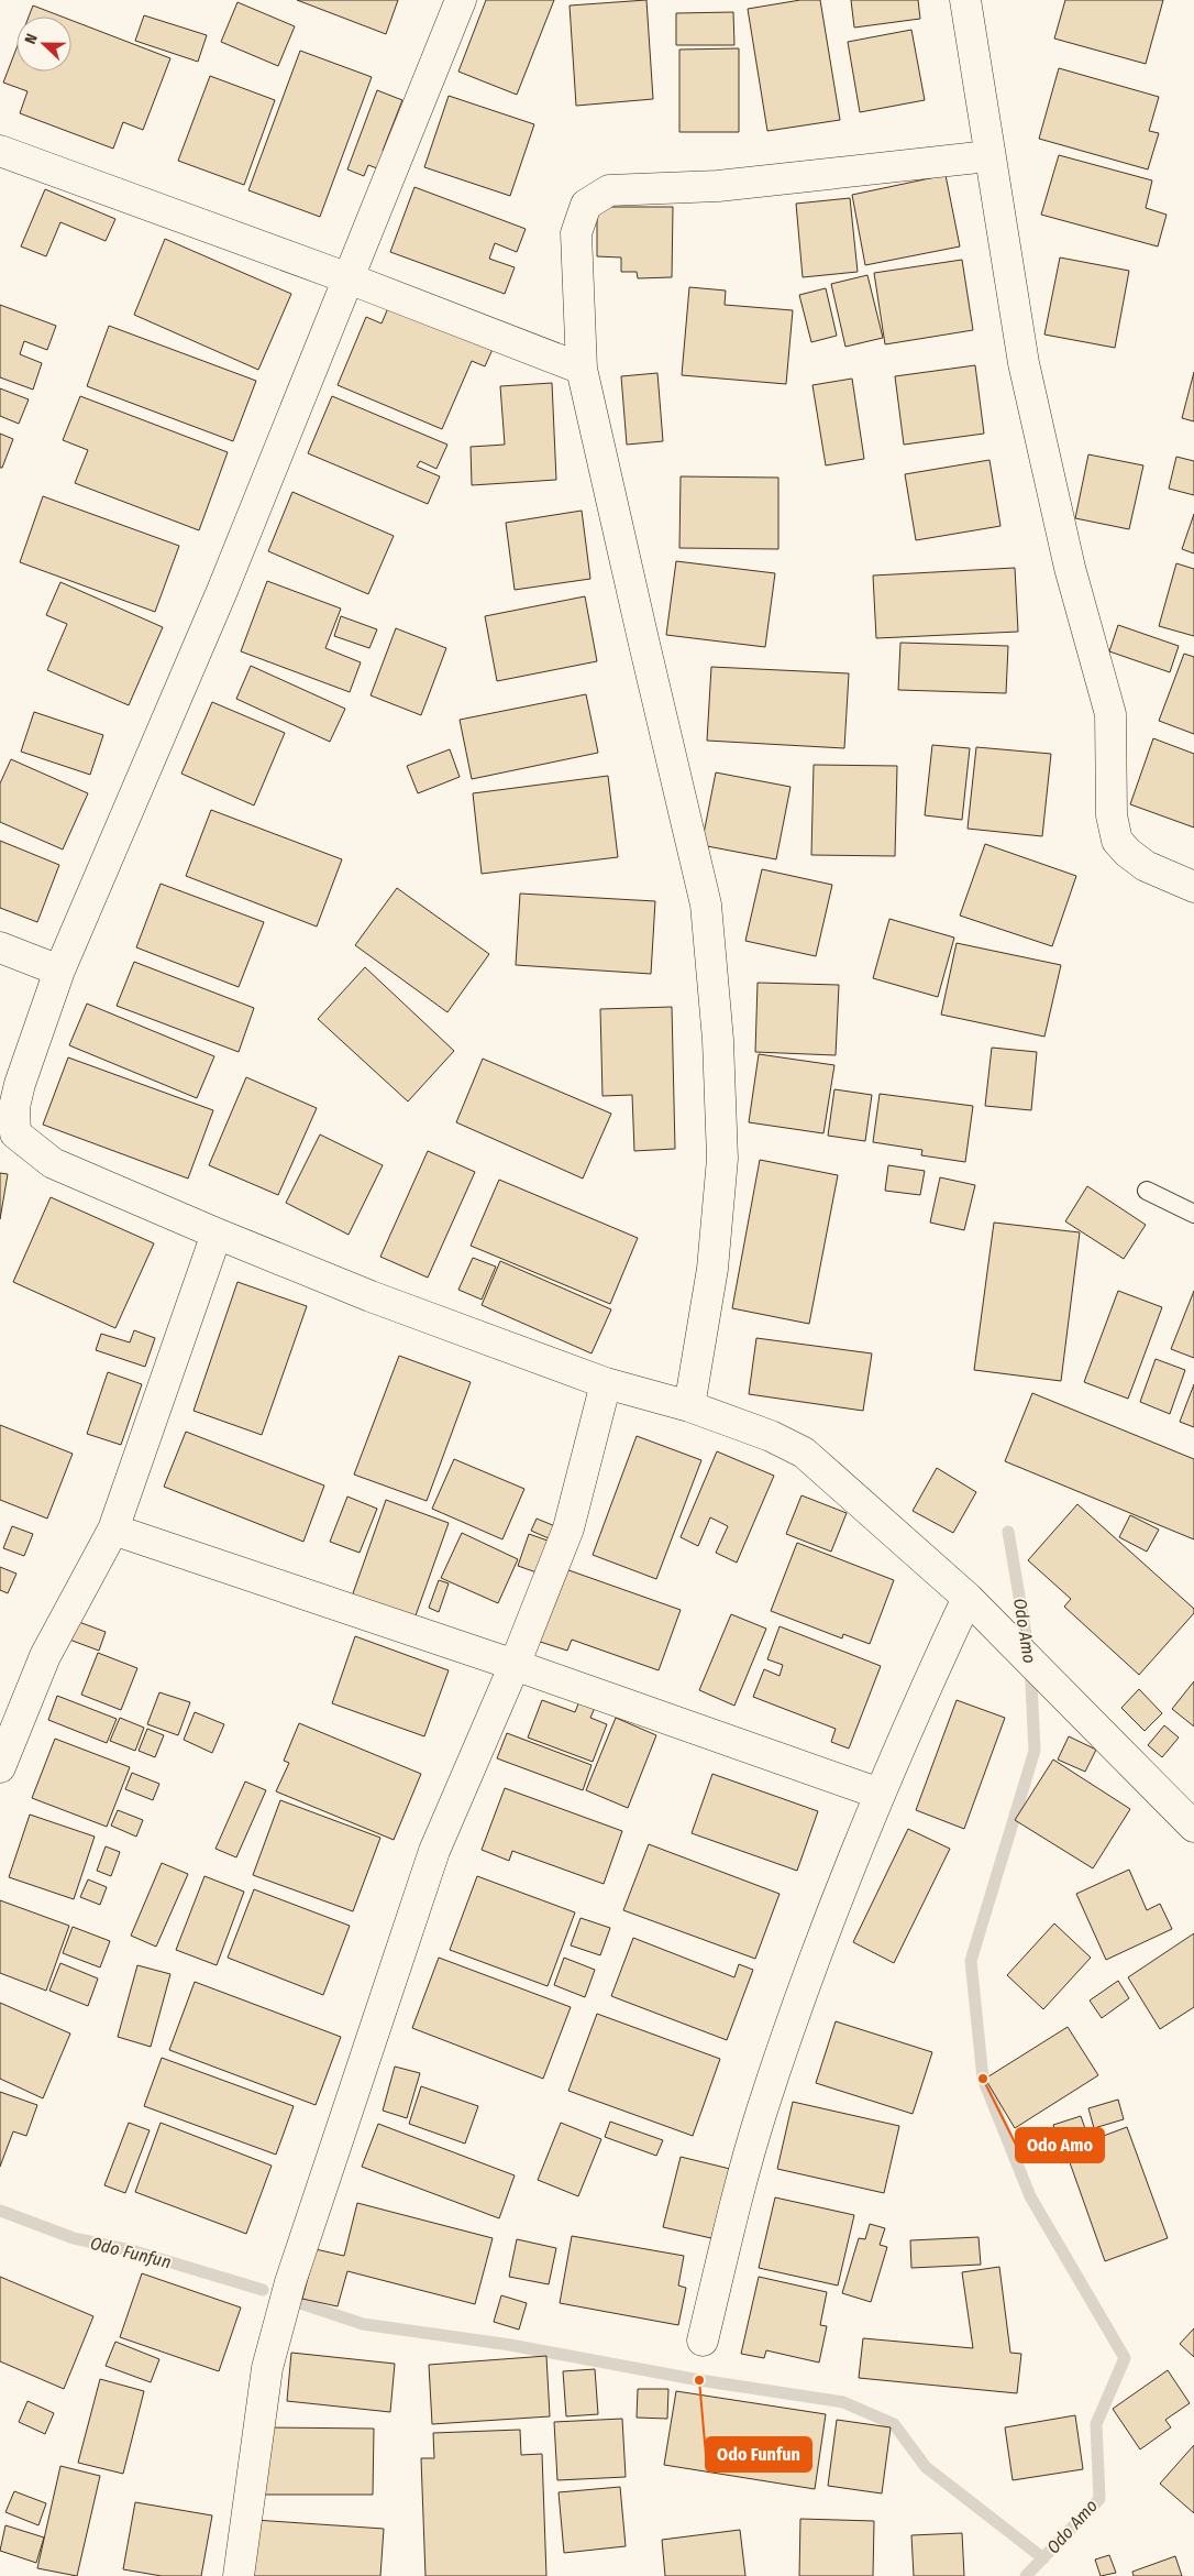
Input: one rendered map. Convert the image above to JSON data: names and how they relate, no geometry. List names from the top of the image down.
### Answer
{
  "water": ["Odo Amo", "Odo Funfun"],
  "places": ["Odo Amo", "Odo Funfun"],
  "north": "left"
}
